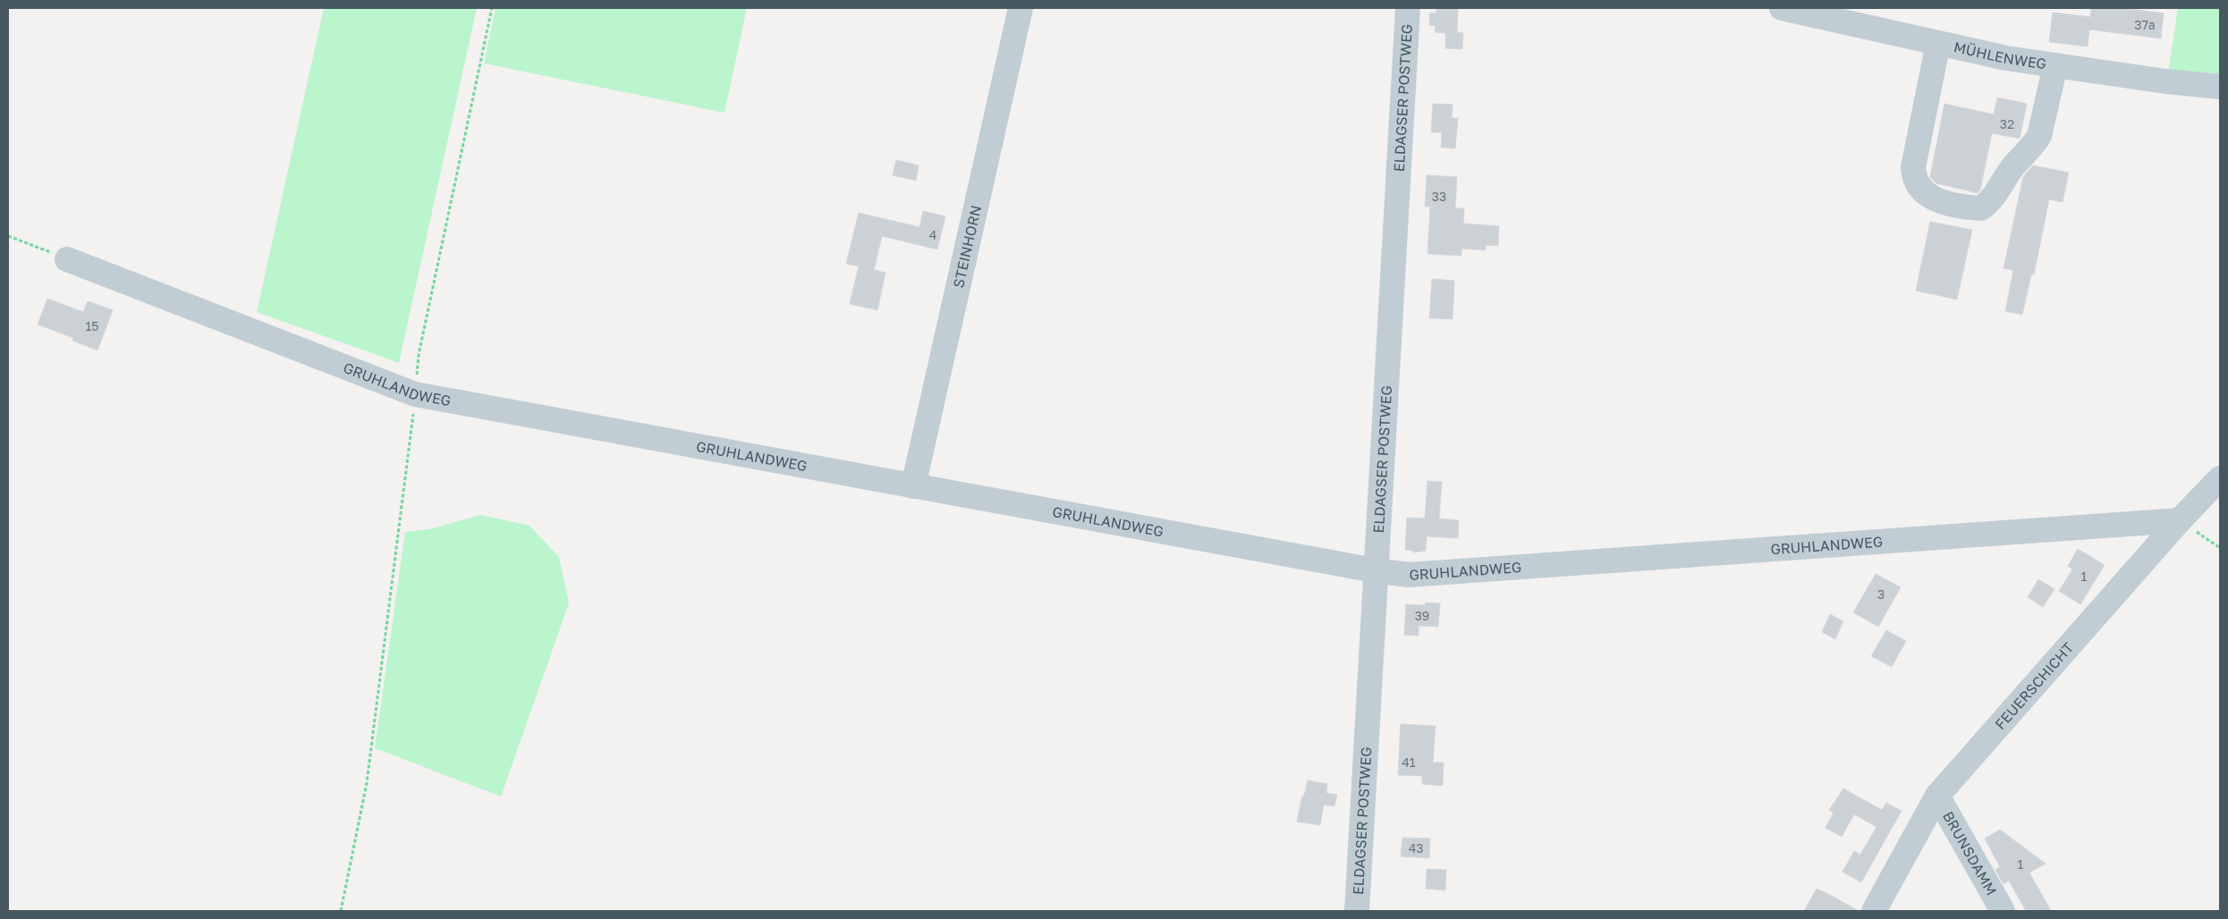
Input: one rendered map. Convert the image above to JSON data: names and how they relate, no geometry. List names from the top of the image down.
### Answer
{
  "streets": {
    "street": [
      "MÜHLENWEG",
      "ELDAGSER POSTWEG",
      "STEINHORN",
      "GRUHLANDWEG",
      "FEUERSCHICHT",
      "BRUNSDAMM"
    ]
  },
  "crossings": [
    ["ELDAGSER POSTWEG", "GRUHLANDWEG"],
    ["STEINHORN", "GRUHLANDWEG"],
    ["GRUHLANDWEG", "FEUERSCHICHT"],
    ["FEUERSCHICHT", "BRUNSDAMM"]
  ],
  "house_numbers": [
    "37a",
    "32",
    "33",
    "4",
    "15",
    "1",
    "3",
    "39",
    "41",
    "43",
    "1"
  ]
}
